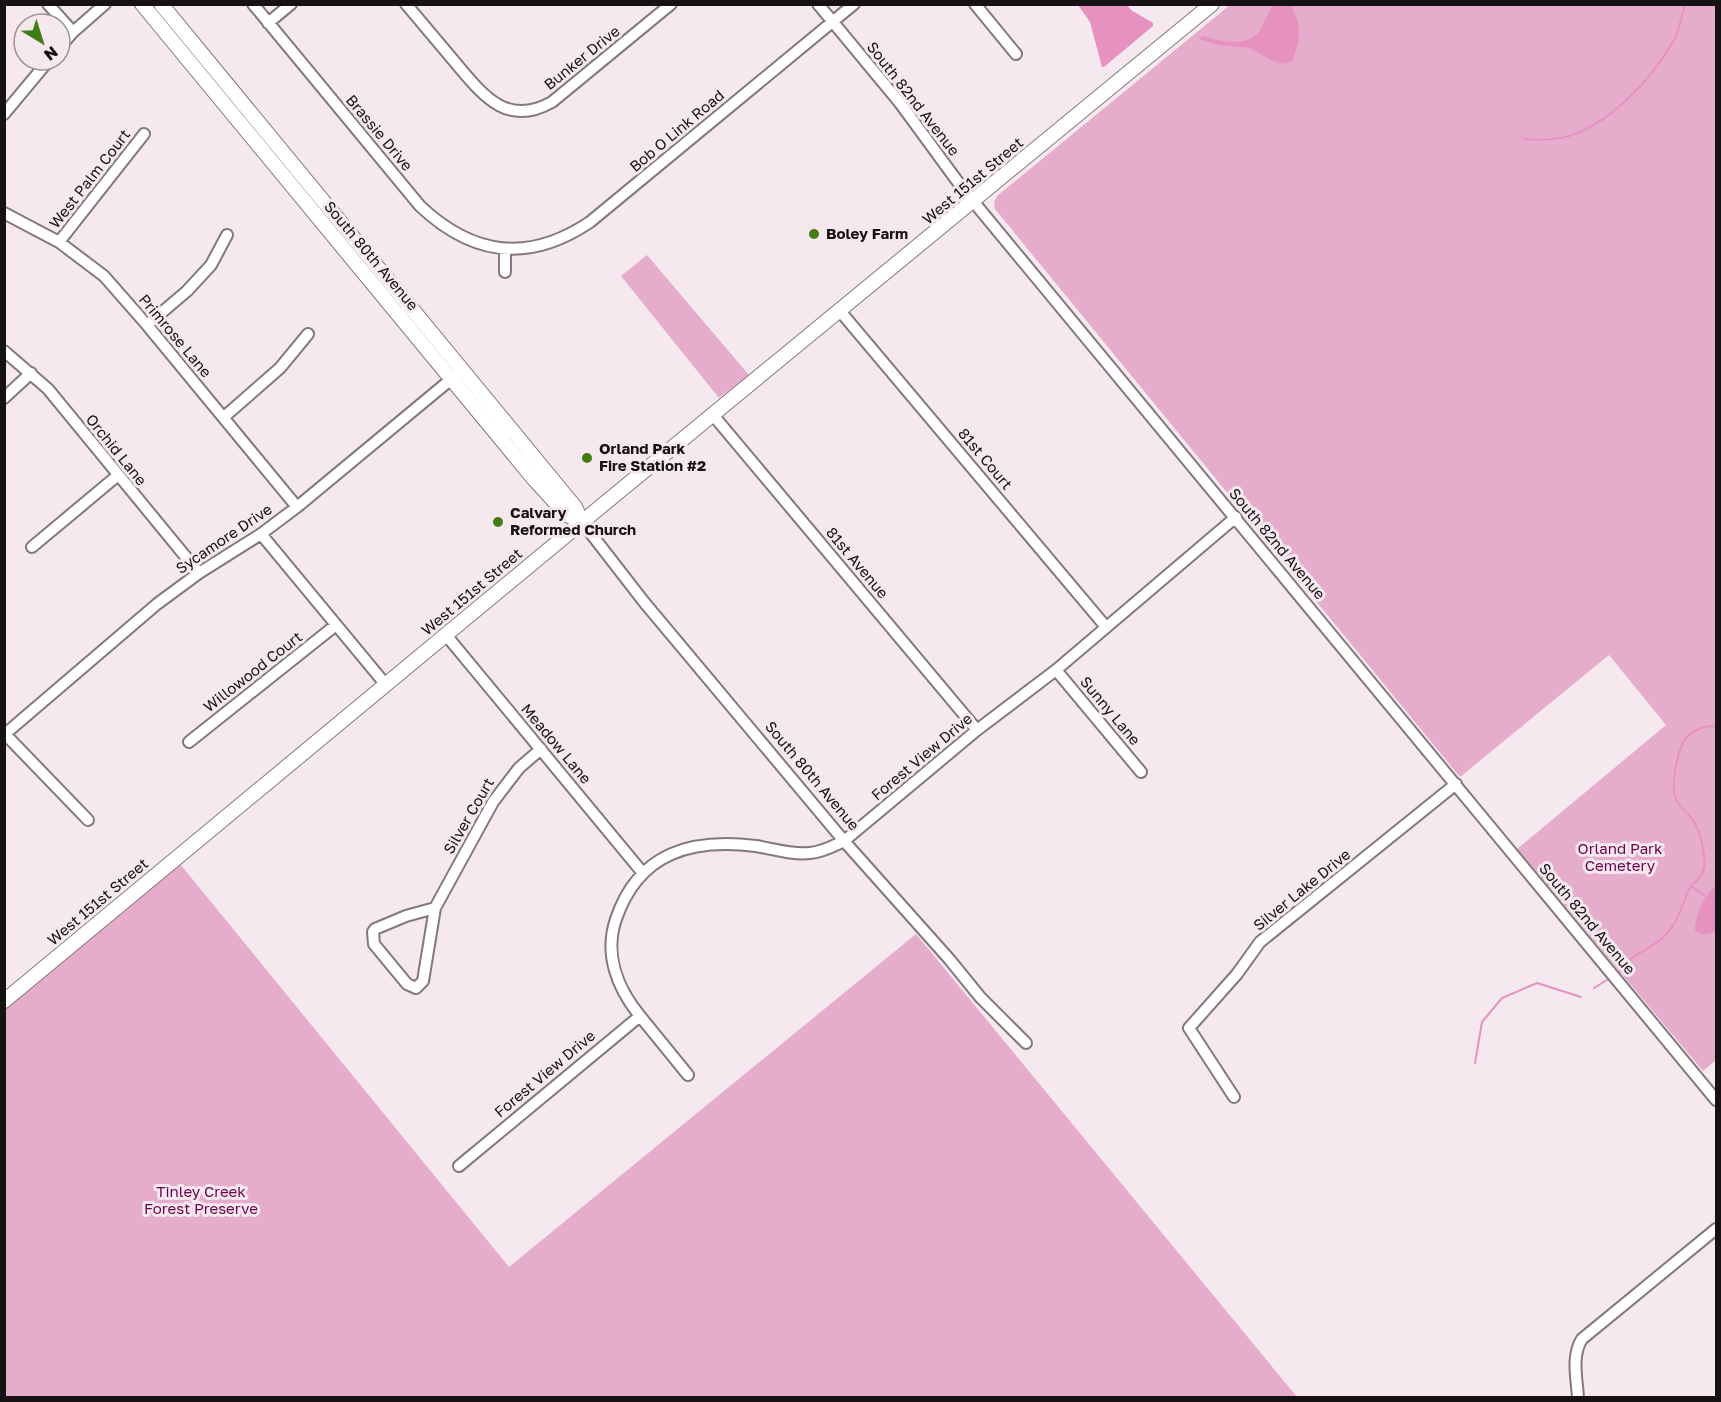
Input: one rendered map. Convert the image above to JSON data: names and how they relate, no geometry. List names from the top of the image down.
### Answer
{
  "streets": {
    "street": [
      "Bunker Drive",
      "South 82nd Avenue",
      "Bob O Link Road",
      "Brassie Drive",
      "West Palm Court",
      "West 151st Street",
      "South 80th Avenue",
      "Primrose Lane",
      "Orchid Lane",
      "81st Court",
      "Sycamore Drive",
      "81st Avenue",
      "Willowood Court",
      "Sunny Lane",
      "Meadow Lane",
      "Forest View Drive",
      "Silver Court",
      "Silver Lake Drive"
    ]
  },
  "crossings": [
    ["South 82nd Avenue", "Bob O Link Road"],
    ["South 82nd Avenue", "West 151st Street"],
    ["South 82nd Avenue", "Forest View Drive"],
    ["South 82nd Avenue", "Silver Lake Drive"],
    ["Bob O Link Road", "Brassie Drive"],
    ["West Palm Court", "Primrose Lane"],
    ["West 151st Street", "South 80th Avenue"],
    ["West 151st Street", "81st Court"],
    ["West 151st Street", "81st Avenue"],
    ["West 151st Street", "Meadow Lane"],
    ["South 80th Avenue", "Sycamore Drive"],
    ["South 80th Avenue", "Forest View Drive"],
    ["Primrose Lane", "Sycamore Drive"],
    ["Orchid Lane", "Sycamore Drive"],
    ["81st Court", "Forest View Drive"],
    ["81st Avenue", "Forest View Drive"],
    ["Sunny Lane", "Forest View Drive"],
    ["Meadow Lane", "Forest View Drive"],
    ["Meadow Lane", "Silver Court"]
  ],
  "parks": ["Orland Park Cemetery", "Tinley Creek Forest Preserve"],
  "places": ["Boley Farm", "Orland Park Fire Station #2", "Calvary Reformed Church"],
  "north": "bottom right"
}
